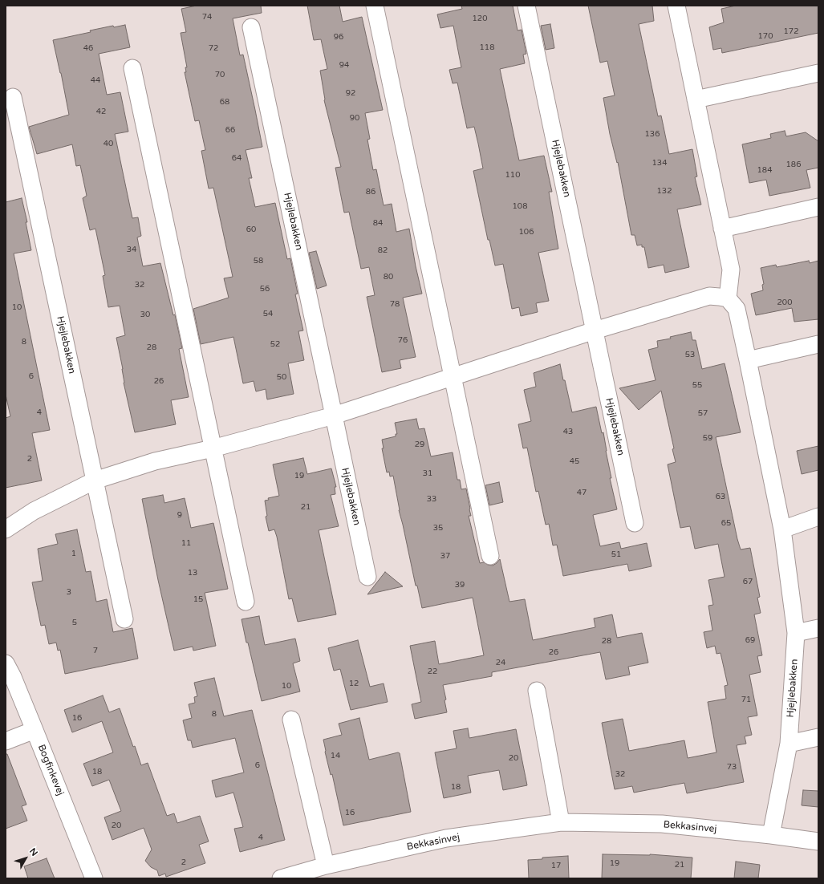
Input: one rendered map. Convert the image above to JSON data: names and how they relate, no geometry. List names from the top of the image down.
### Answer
{
  "streets": {
    "street": ["Hjejlebakken", "Bogfinkevej", "Bekkasinvej"]
  },
  "crossings": [
    ["Hjejlebakken", "Bekkasinvej"]
  ],
  "house_numbers": [
    "74",
    "120",
    "172",
    "170",
    "96",
    "118",
    "46",
    "72",
    "94",
    "70",
    "44",
    "92",
    "68",
    "42",
    "90",
    "66",
    "136",
    "40",
    "64",
    "134",
    "186",
    "184",
    "110",
    "132",
    "86",
    "108",
    "84",
    "60",
    "106",
    "34",
    "82",
    "58",
    "80",
    "32",
    "56",
    "200",
    "78",
    "10",
    "54",
    "30",
    "76",
    "8",
    "52",
    "28",
    "53",
    "6",
    "50",
    "26",
    "55",
    "4",
    "57",
    "43",
    "59",
    "29",
    "2",
    "45",
    "31",
    "19",
    "47",
    "63",
    "33",
    "21",
    "9",
    "65",
    "35",
    "11",
    "1",
    "51",
    "37",
    "13",
    "67",
    "39",
    "3",
    "15",
    "5",
    "69",
    "28",
    "7",
    "26",
    "24",
    "22",
    "12",
    "10",
    "71",
    "8",
    "16",
    "14",
    "20",
    "6",
    "73",
    "18",
    "32",
    "18",
    "16",
    "20",
    "4",
    "2",
    "19",
    "21",
    "17"
  ],
  "north": "top right"
}
